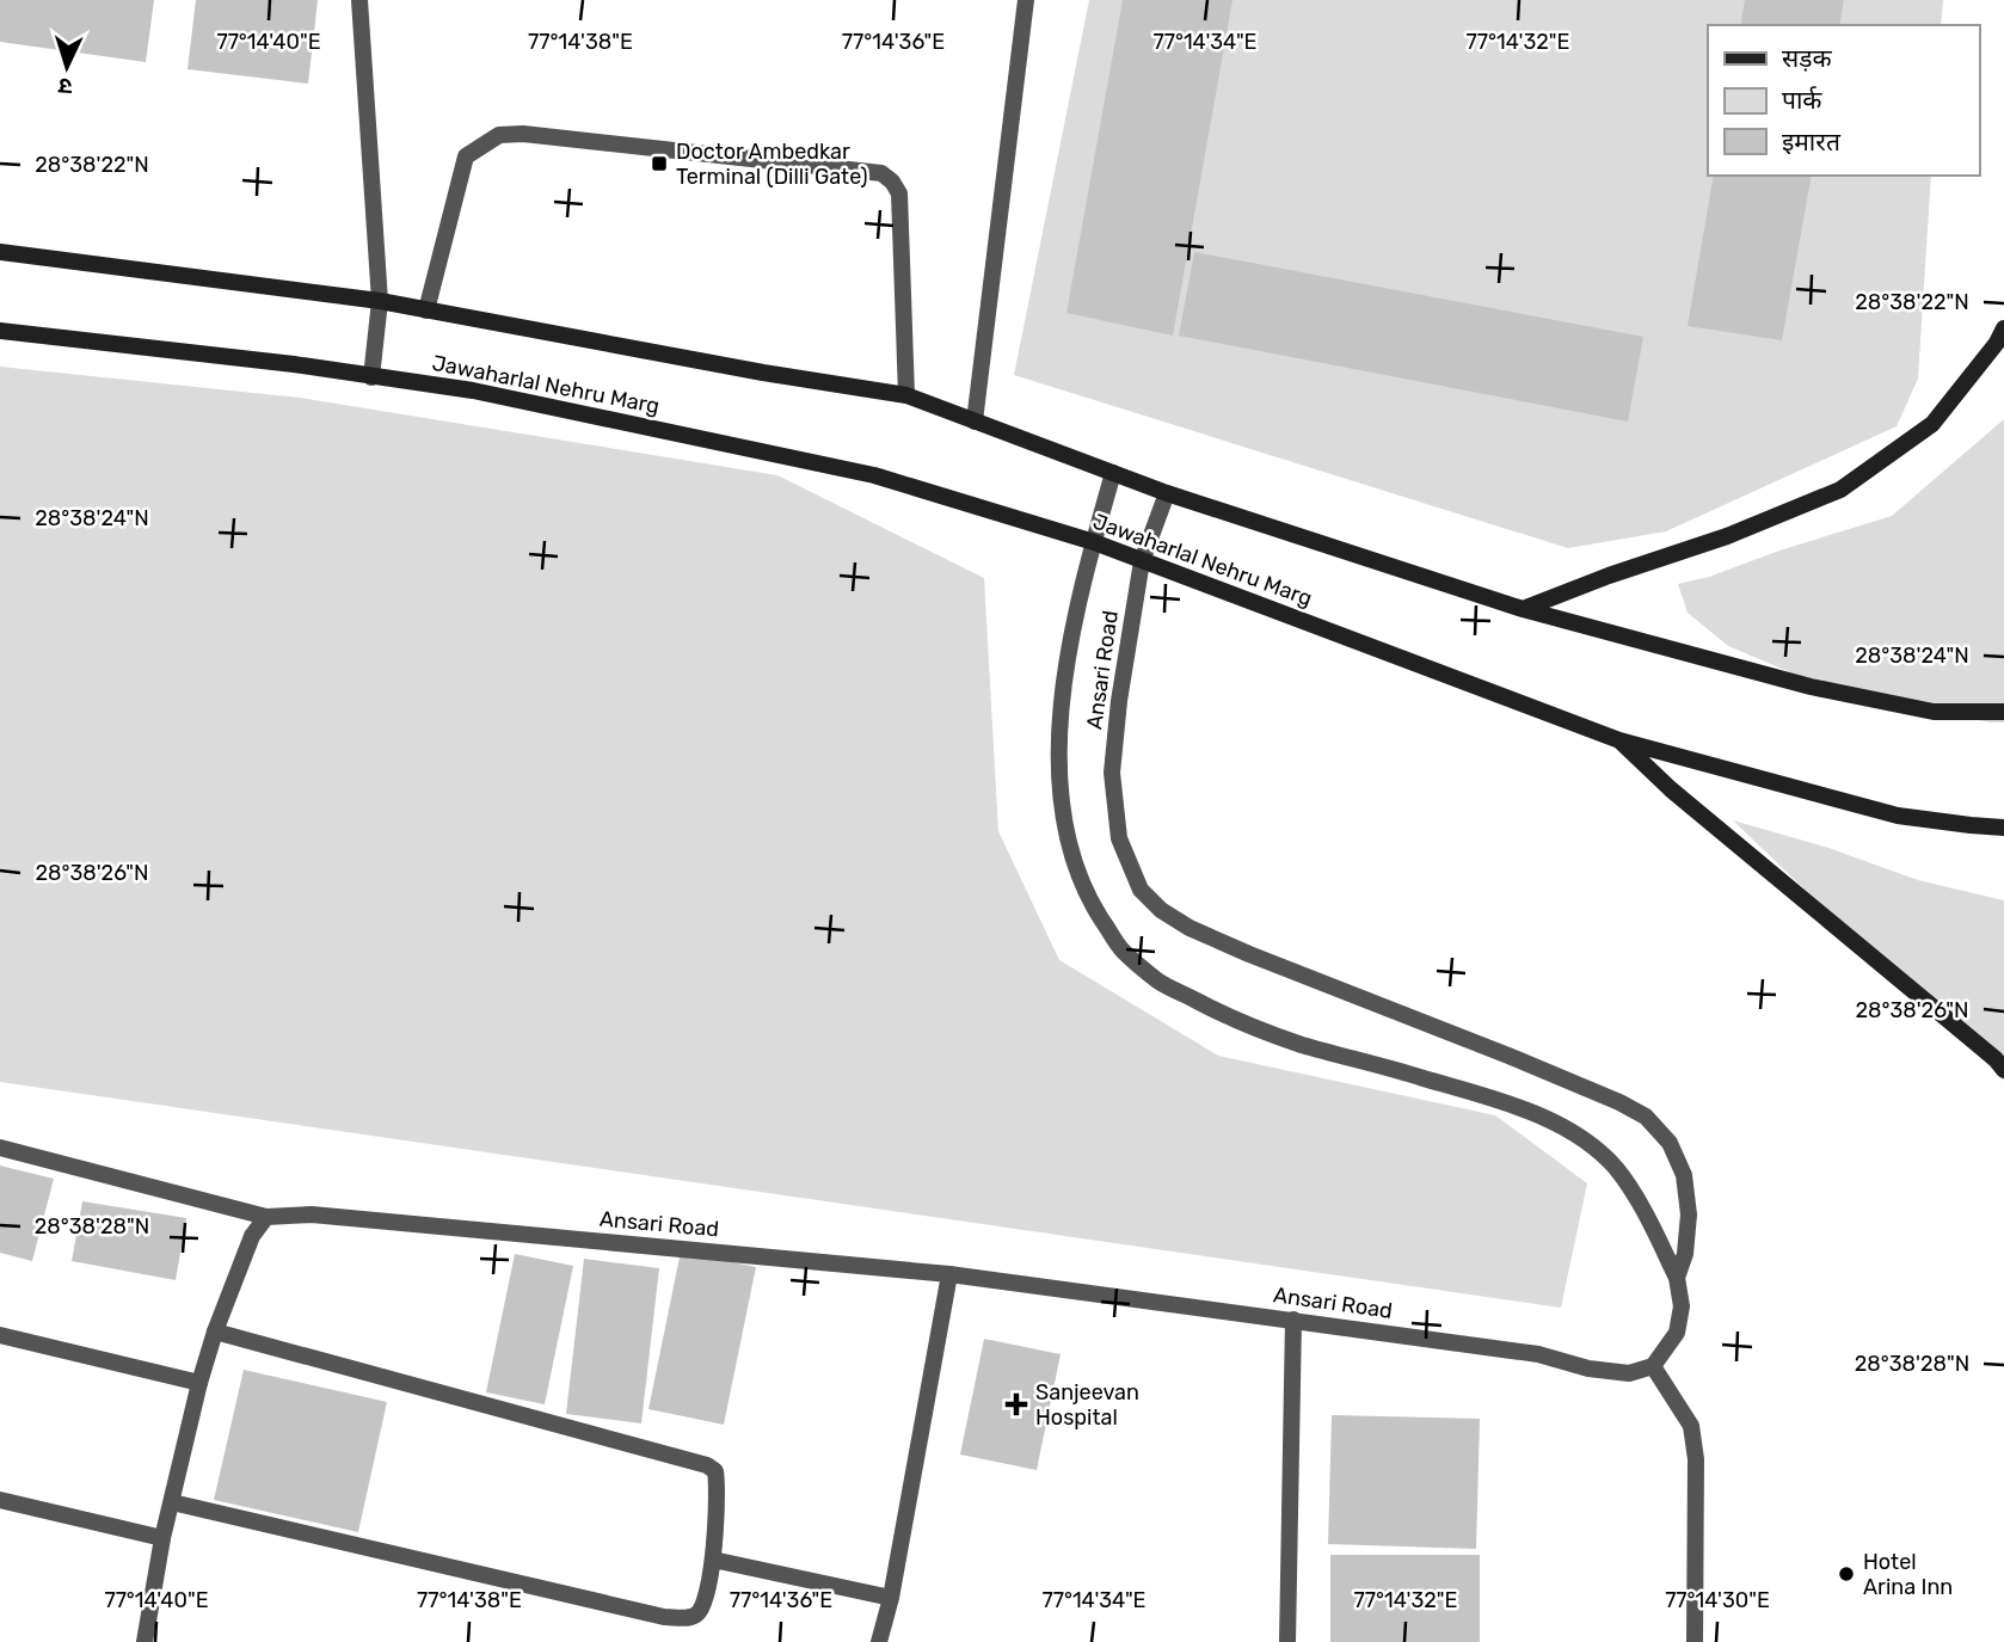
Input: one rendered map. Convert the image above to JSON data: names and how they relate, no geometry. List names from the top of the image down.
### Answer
{
  "streets": {
    "main road": ["Jawaharlal Nehru Marg"],
    "street": ["Ansari Road"]
  },
  "crossings": [
    ["Jawaharlal Nehru Marg", "Ansari Road"]
  ],
  "places": {
    "transit": ["Doctor Ambedkar Terminal (Dilli Gate)"],
    "health": ["Sanjeevan Hospital"],
    "other": ["Hotel Arina Inn"]
  },
  "legend": ["सड़क", "पार्क", "इमारत"],
  "north": "bottom",
  "coordinates": [
    "77°14'40\"E",
    "77°14'38\"E",
    "77°14'36\"E",
    "77°14'34\"E",
    "77°14'32\"E",
    "28°38'22\"N",
    "28°38'24\"N",
    "28°38'26\"N",
    "28°38'28\"N",
    "77°14'30\"E"
  ]
}
